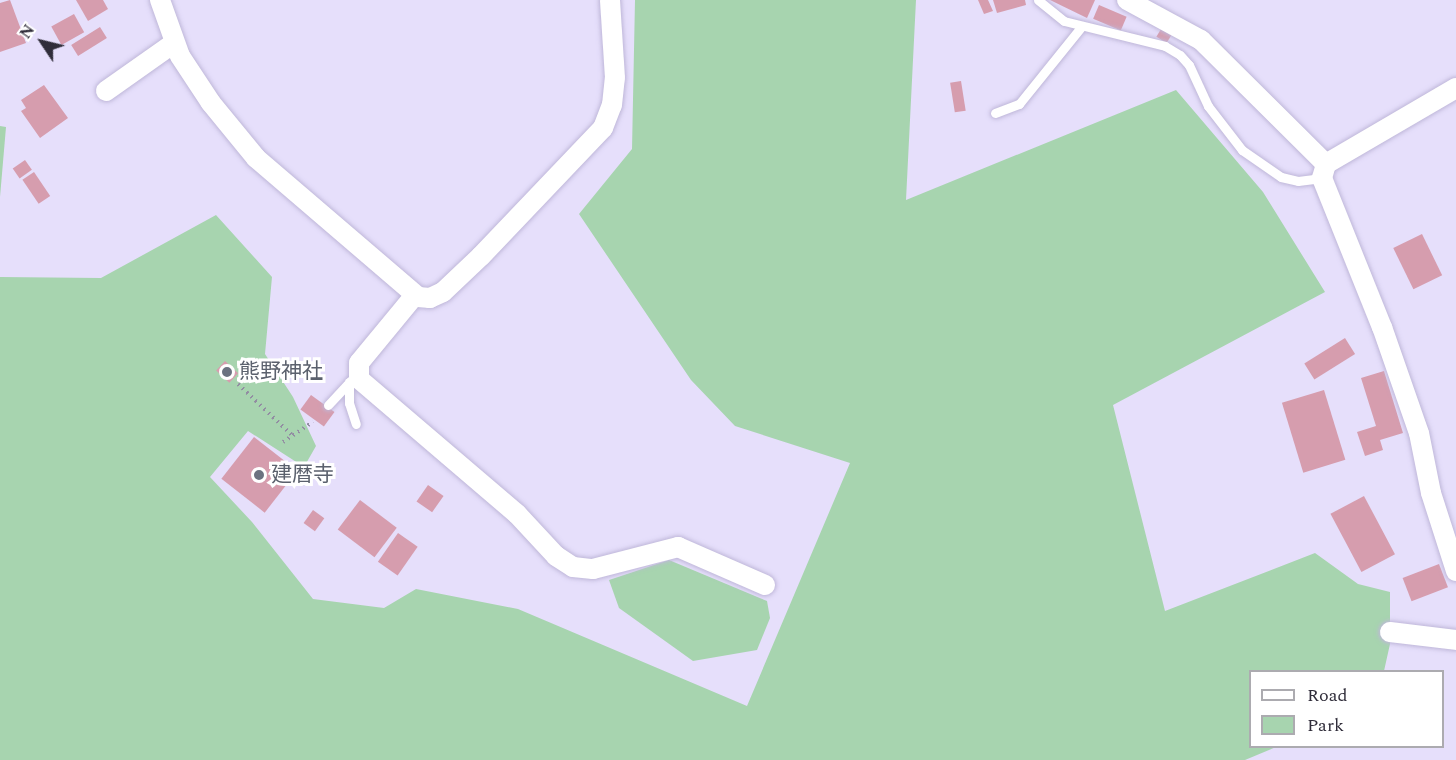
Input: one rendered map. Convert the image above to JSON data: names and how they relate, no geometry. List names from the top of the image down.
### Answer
{
  "places": ["熊野神社", "建暦寺"],
  "legend": ["Road", "Park"],
  "north": "top left"
}
